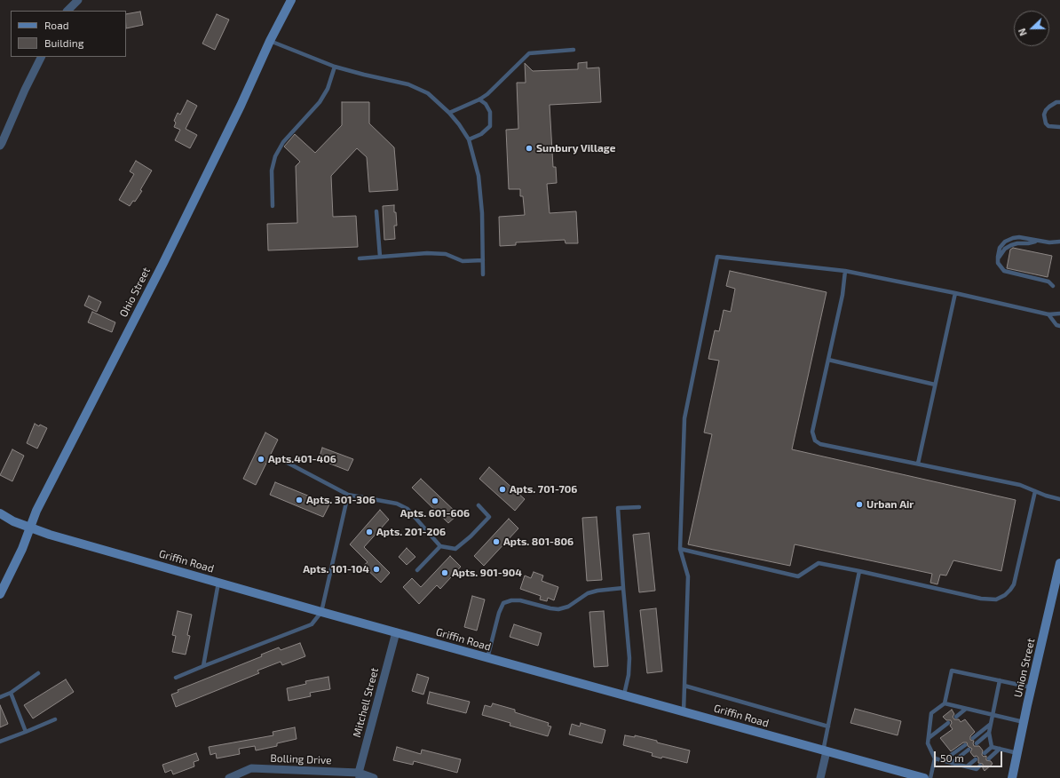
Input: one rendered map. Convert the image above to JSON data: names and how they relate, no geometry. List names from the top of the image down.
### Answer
{
  "streets": {
    "main road": ["Ohio Street", "Griffin Road", "Union Street"],
    "street": ["Mitchell Street", "Bolling Drive"]
  },
  "crossings": [
    ["Ohio Street", "Griffin Road"],
    ["Griffin Road", "Mitchell Street"],
    ["Mitchell Street", "Bolling Drive"]
  ],
  "places": [
    "Sunbury Village",
    "Apts.401-406",
    "Apts. 701-706",
    "Apts. 301-306",
    "Apts. 601-606",
    "Urban Air",
    "Apts. 201-206",
    "Apts. 801-806",
    "Apts. 101-104",
    "Apts. 901-904"
  ],
  "legend": ["Road", "Building"],
  "scale_bar": "50 m",
  "north": "left"
}
